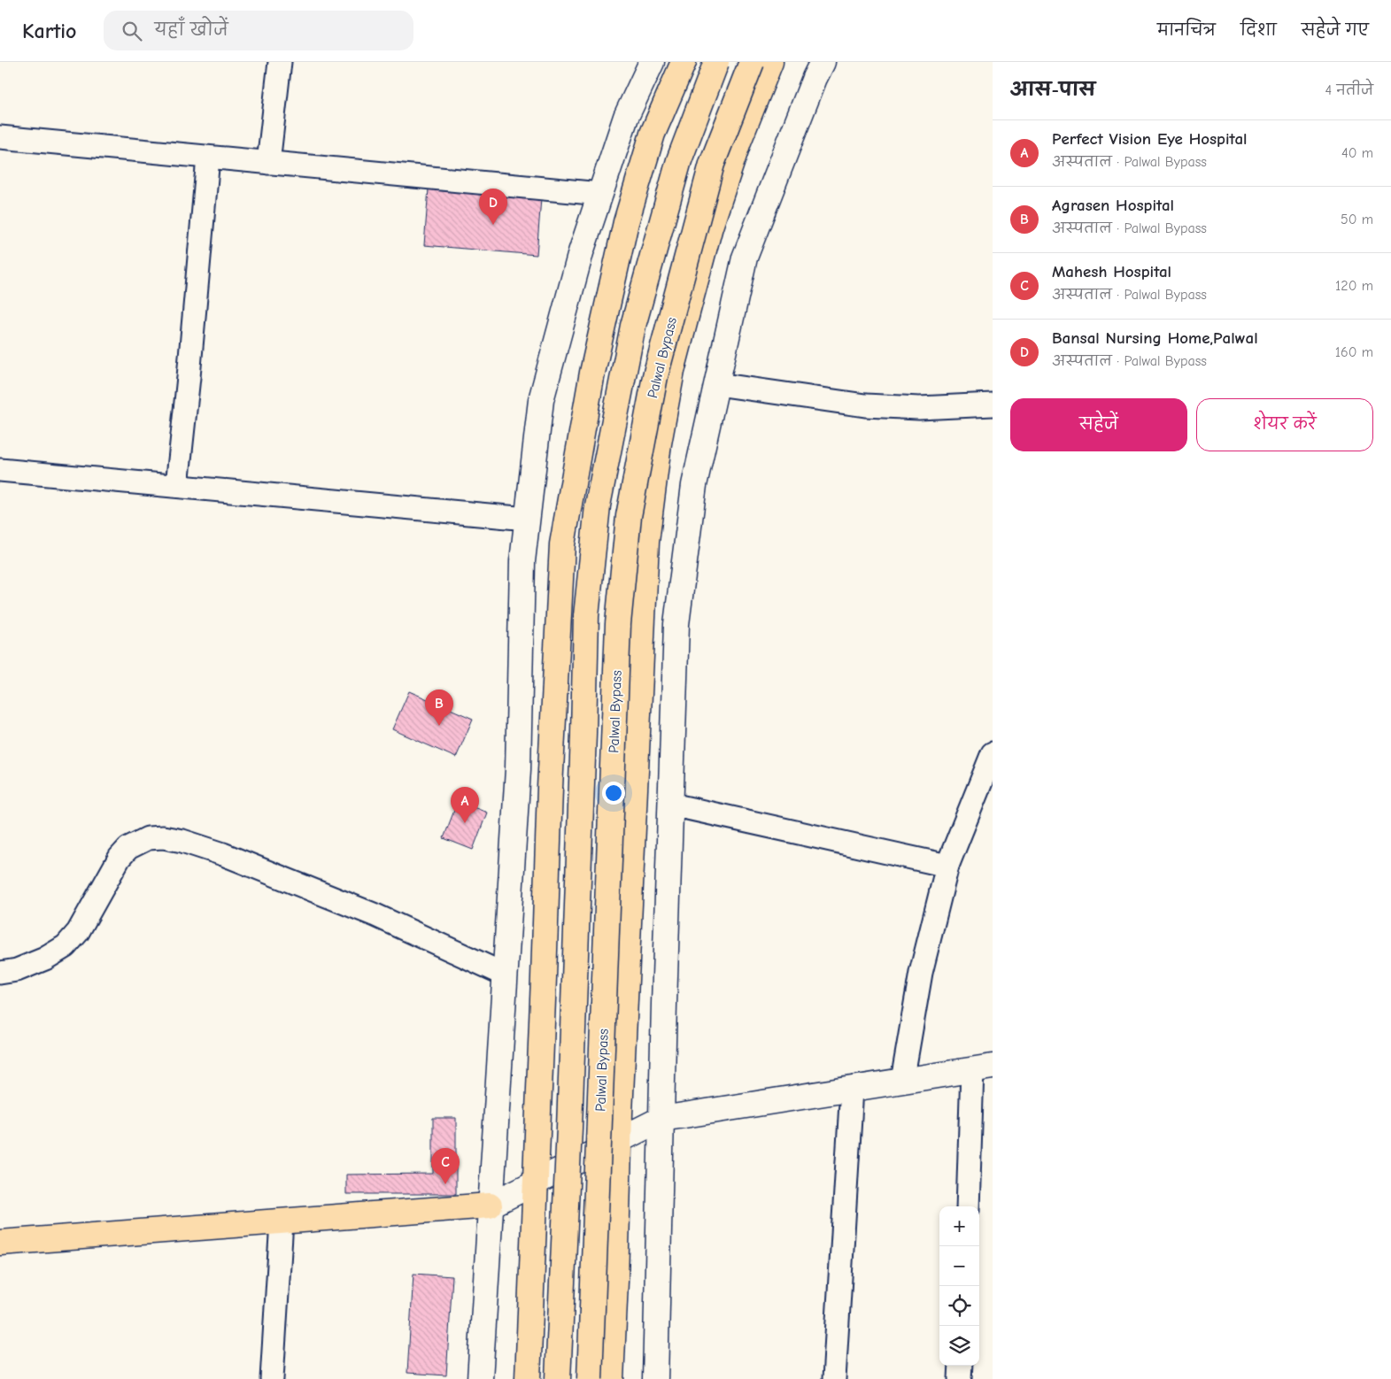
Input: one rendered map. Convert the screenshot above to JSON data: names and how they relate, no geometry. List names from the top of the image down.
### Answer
{
  "streets": {
    "highway": ["Palwal Bypass"]
  },
  "page": {
    "header": "Kartio",
    "search": "यहाँ खोजें",
    "nav": ["मानचित्र", "दिशा", "सहेजे गए"],
    "heading": ["आस-पास", "4 नतीजे"],
    "list": [
      {
        "mark": "A",
        "name": "Perfect Vision Eye Hospital",
        "note": "अस्पताल · Palwal Bypass",
        "value": "40 m"
      },
      {
        "mark": "B",
        "name": "Agrasen Hospital",
        "note": "अस्पताल · Palwal Bypass",
        "value": "50 m"
      },
      {
        "mark": "C",
        "name": "Mahesh Hospital",
        "note": "अस्पताल · Palwal Bypass",
        "value": "120 m"
      },
      {
        "mark": "D",
        "name": "Bansal Nursing Home,Palwal",
        "note": "अस्पताल · Palwal Bypass",
        "value": "160 m"
      }
    ],
    "pins": [
      "D",
      "B",
      "A",
      "C"
    ],
    "buttons": ["सहेजें", "शेयर करें"],
    "map_buttons": ["+", "−"]
  }
}
